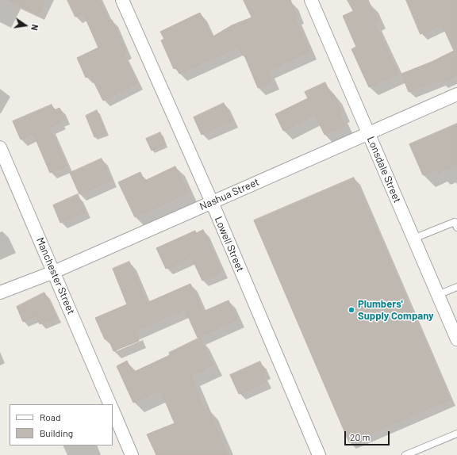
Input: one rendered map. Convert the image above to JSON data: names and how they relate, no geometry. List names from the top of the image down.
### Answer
{
  "streets": {
    "street": [
      "Lonsdale Street",
      "Nashua Street",
      "Lowell Street",
      "Manchester Street"
    ]
  },
  "crossings": [
    ["Lonsdale Street", "Nashua Street"],
    ["Nashua Street", "Lowell Street"],
    ["Nashua Street", "Manchester Street"]
  ],
  "places": ["Plumbers' Supply Company"],
  "legend": ["Road", "Building"],
  "scale_bar": "20 m",
  "north": "right"
}
